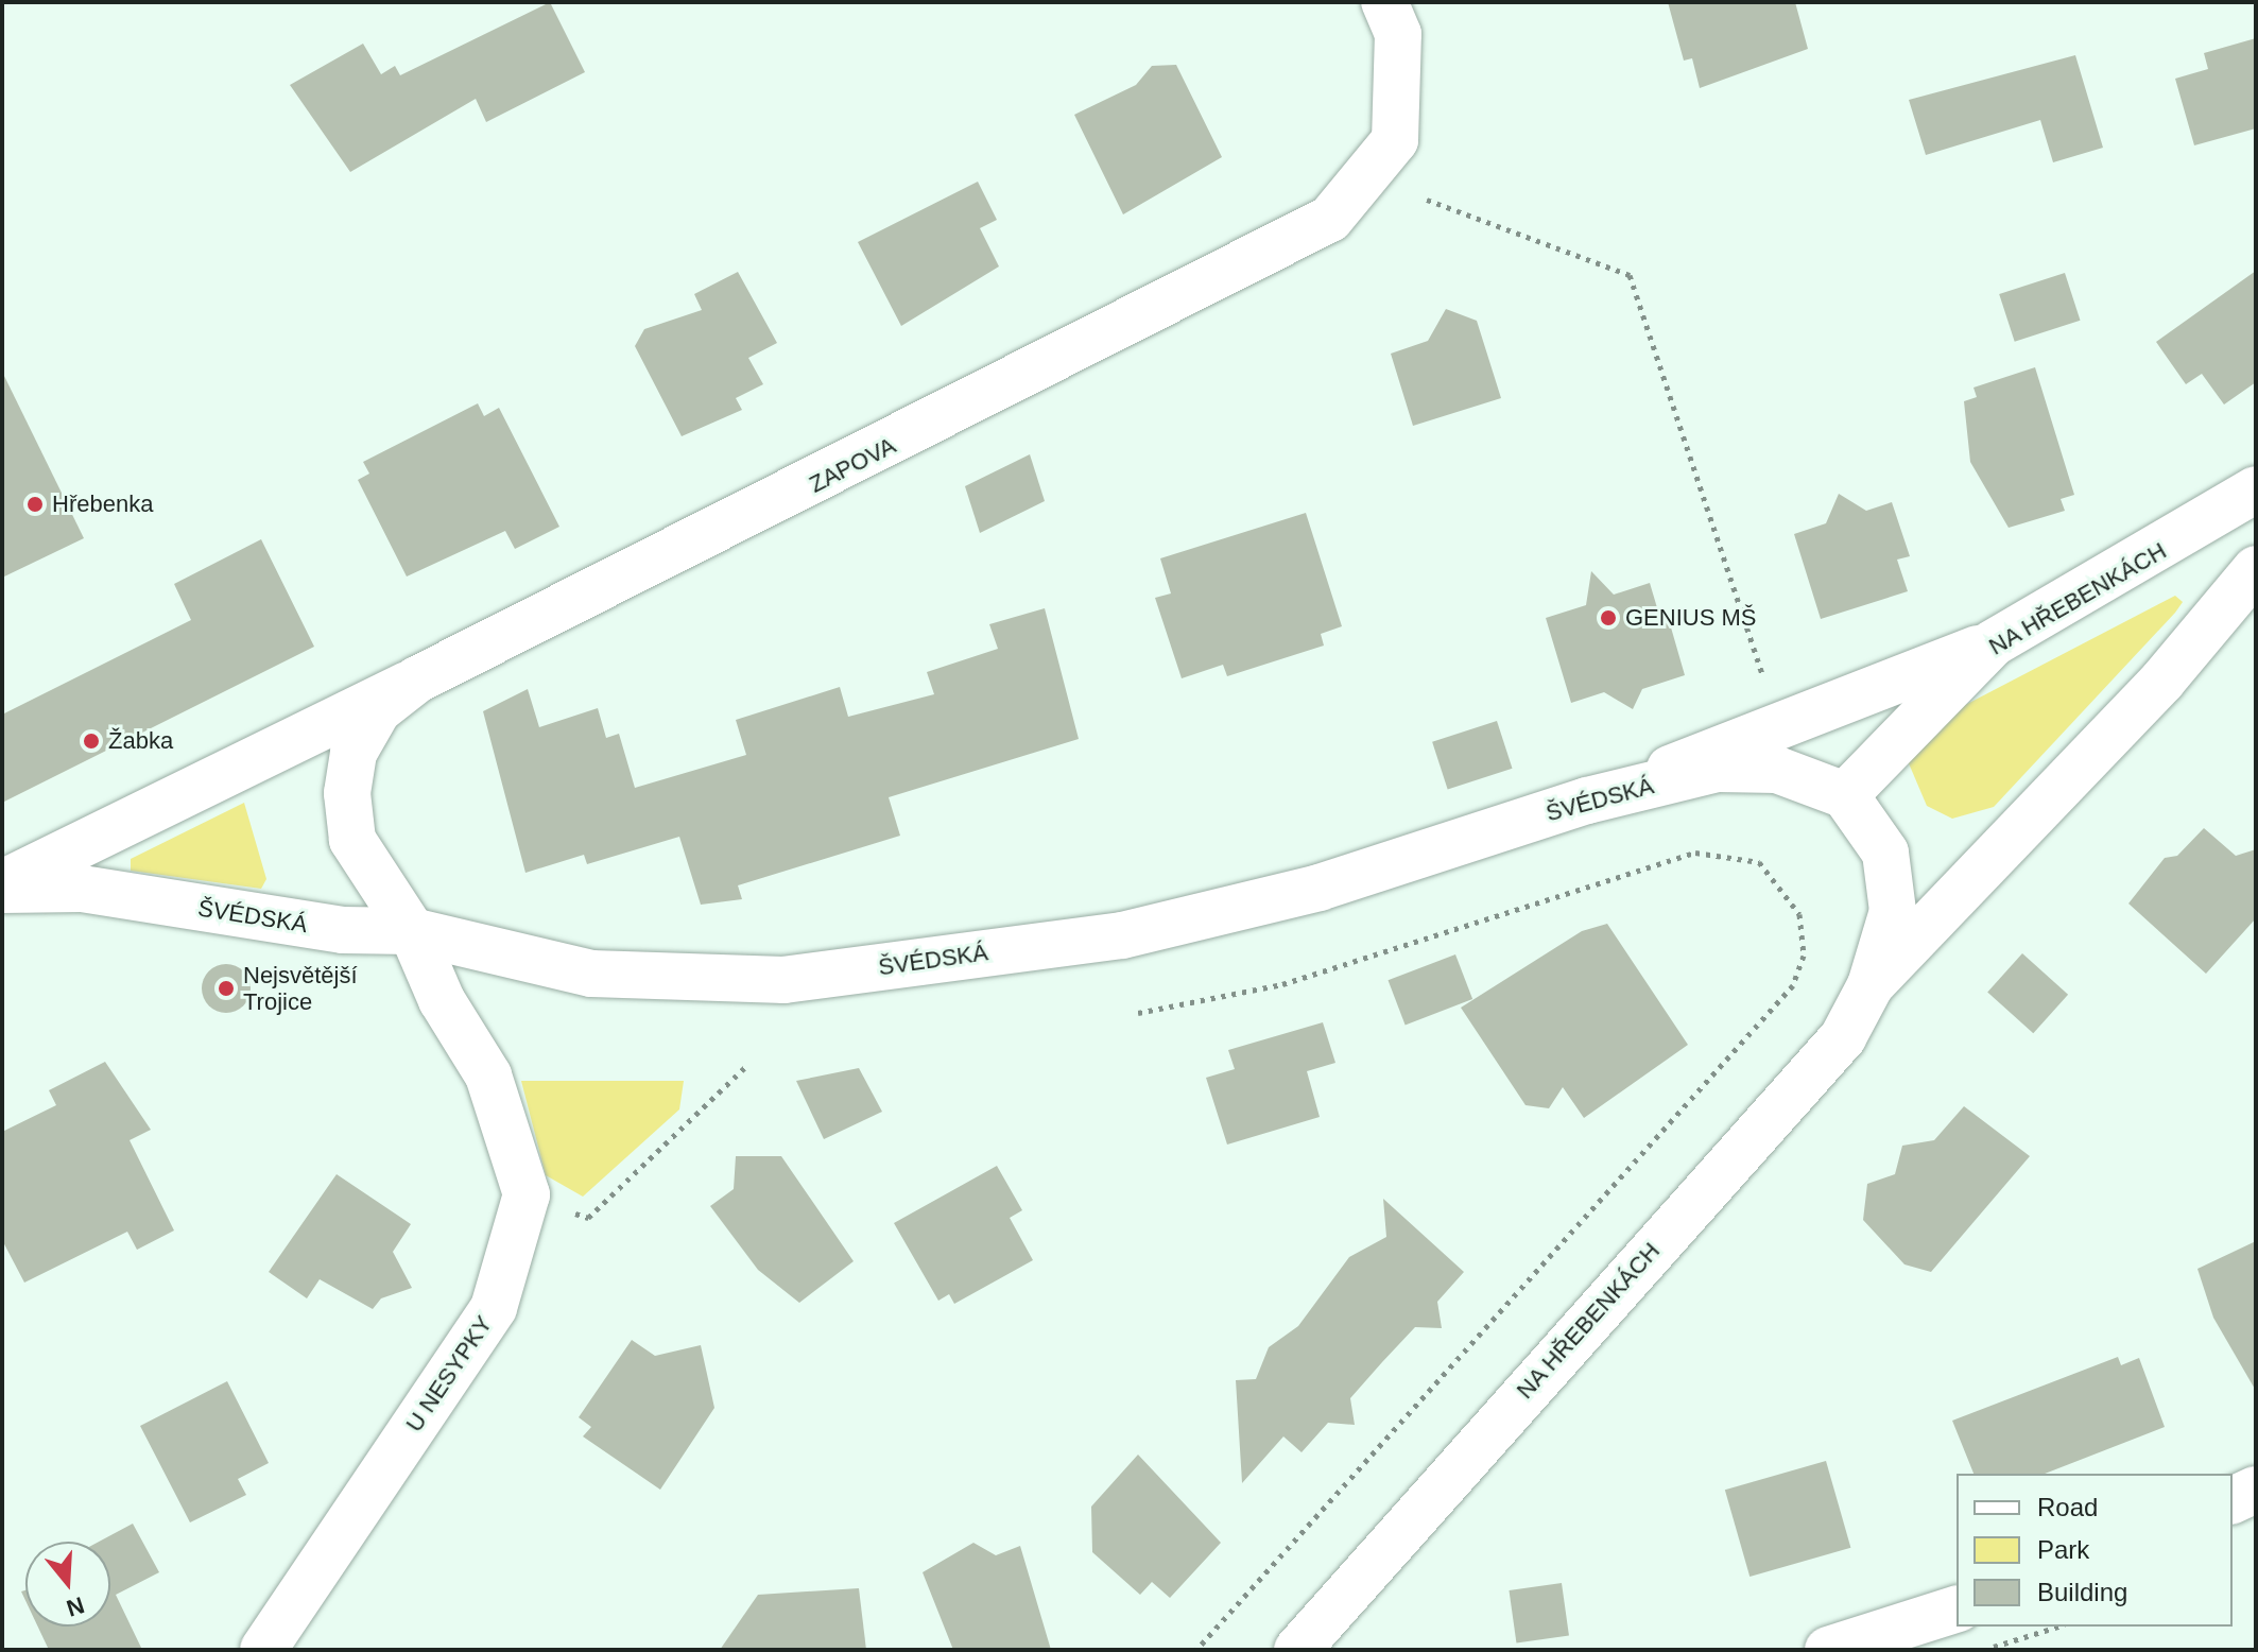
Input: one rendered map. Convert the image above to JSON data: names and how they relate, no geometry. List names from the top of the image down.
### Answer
{
  "streets": {
    "street": [
      "ZAPOVA",
      "NA HŘEBENKÁCH",
      "ŠVÉDSKÁ",
      "U NESYPKY"
    ]
  },
  "crossings": [
    ["ZAPOVA", "ŠVÉDSKÁ"],
    ["NA HŘEBENKÁCH", "ŠVÉDSKÁ"]
  ],
  "places": [
    "Hřebenka",
    "GENIUS MŠ",
    "Žabka",
    "Nejsvětější Trojice"
  ],
  "legend": ["Road", "Park", "Building"],
  "north": "bottom"
}
